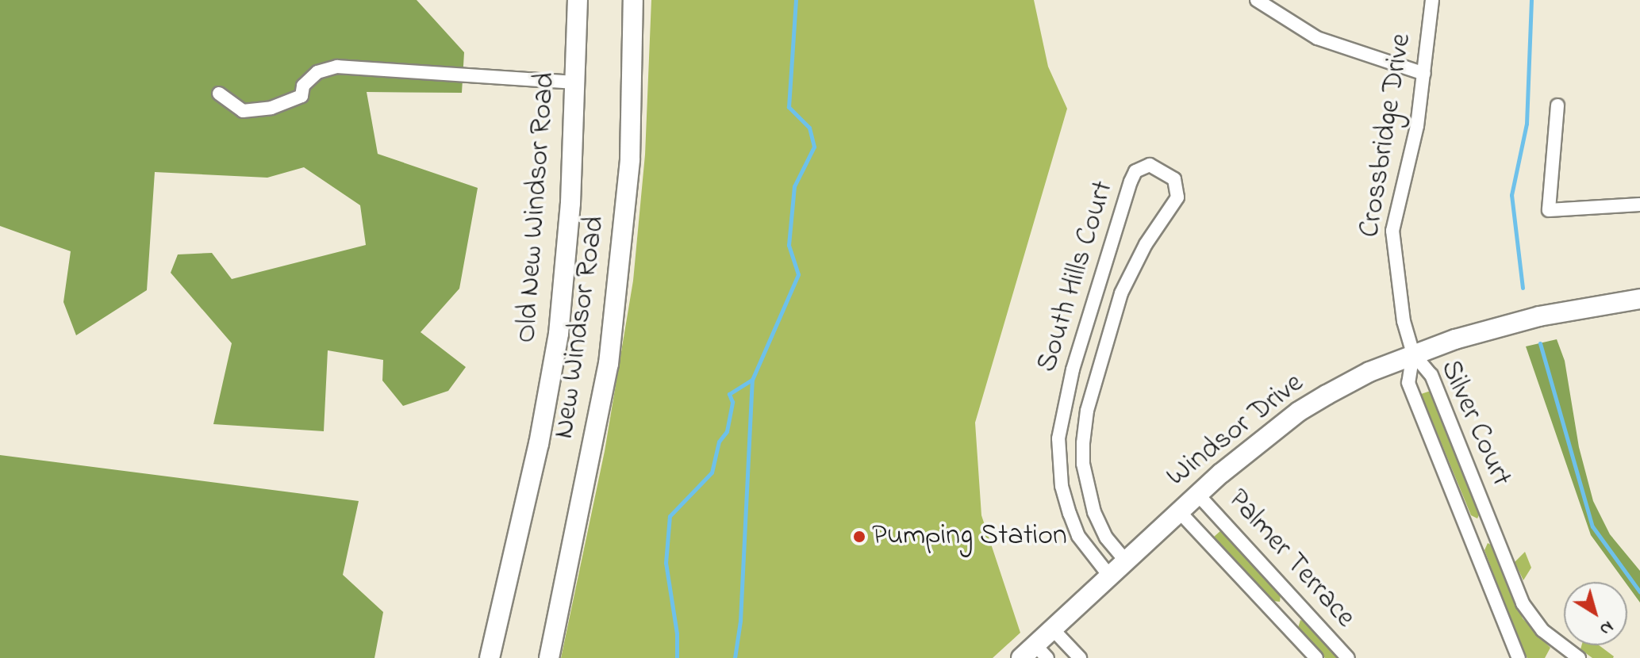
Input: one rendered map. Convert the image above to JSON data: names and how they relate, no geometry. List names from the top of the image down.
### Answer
{
  "streets": {
    "street": [
      "Crossbridge Drive",
      "Old New Windsor Road",
      "South Hills Court",
      "New Windsor Road",
      "Silver Court",
      "Windsor Drive",
      "Palmer Terrace"
    ]
  },
  "crossings": [
    ["Crossbridge Drive", "Silver Court"],
    ["Crossbridge Drive", "Windsor Drive"],
    ["South Hills Court", "Windsor Drive"],
    ["Silver Court", "Windsor Drive"],
    ["Windsor Drive", "Palmer Terrace"]
  ],
  "places": ["Pumping Station"],
  "north": "bottom right"
}
